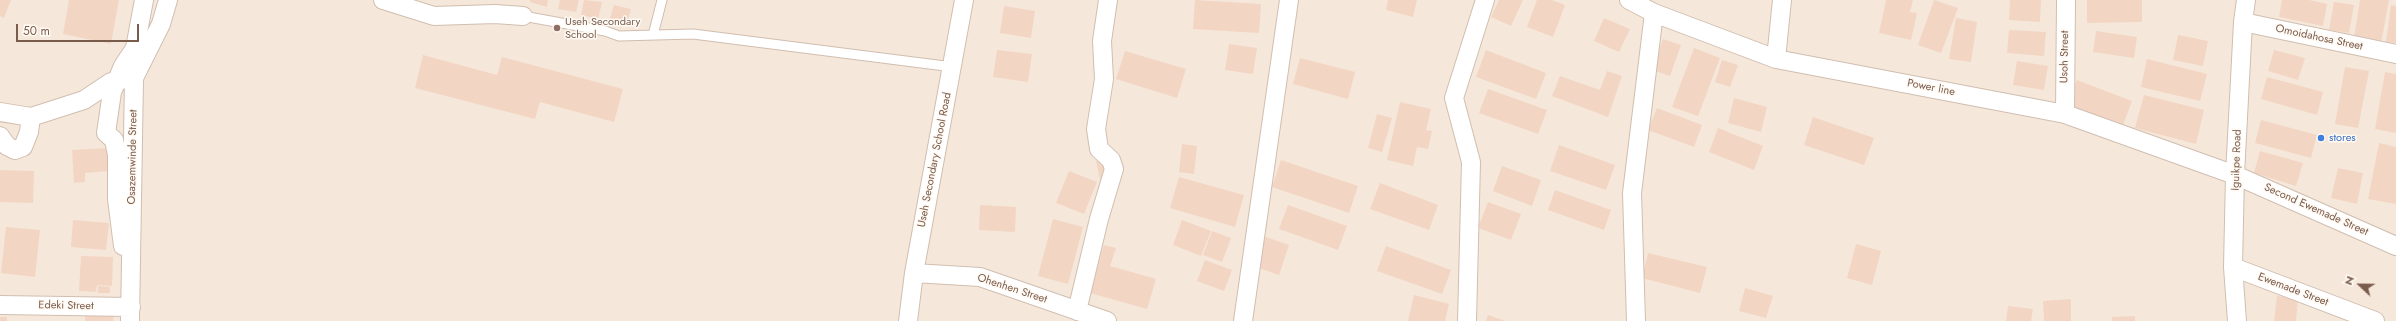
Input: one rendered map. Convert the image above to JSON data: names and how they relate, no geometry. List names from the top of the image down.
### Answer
{
  "streets": {
    "street": [
      "Omoidahosa Street",
      "Usoh Street",
      "Power line",
      "Osazemwinde Street",
      "Useh Secondary School Road",
      "Iguikpe Road",
      "Second Ewemade Street",
      "Ohenhen Street",
      "Ewemade Street",
      "Edeki Street"
    ]
  },
  "crossings": [
    ["Omoidahosa Street", "Iguikpe Road"],
    ["Usoh Street", "Power line"],
    ["Power line", "Iguikpe Road"],
    ["Power line", "Second Ewemade Street"],
    ["Osazemwinde Street", "Edeki Street"],
    ["Useh Secondary School Road", "Ohenhen Street"],
    ["Iguikpe Road", "Second Ewemade Street"],
    ["Iguikpe Road", "Ewemade Street"]
  ],
  "places": ["Useh Secondary School", "stores"],
  "scale_bar": "50 m",
  "north": "left"
}
